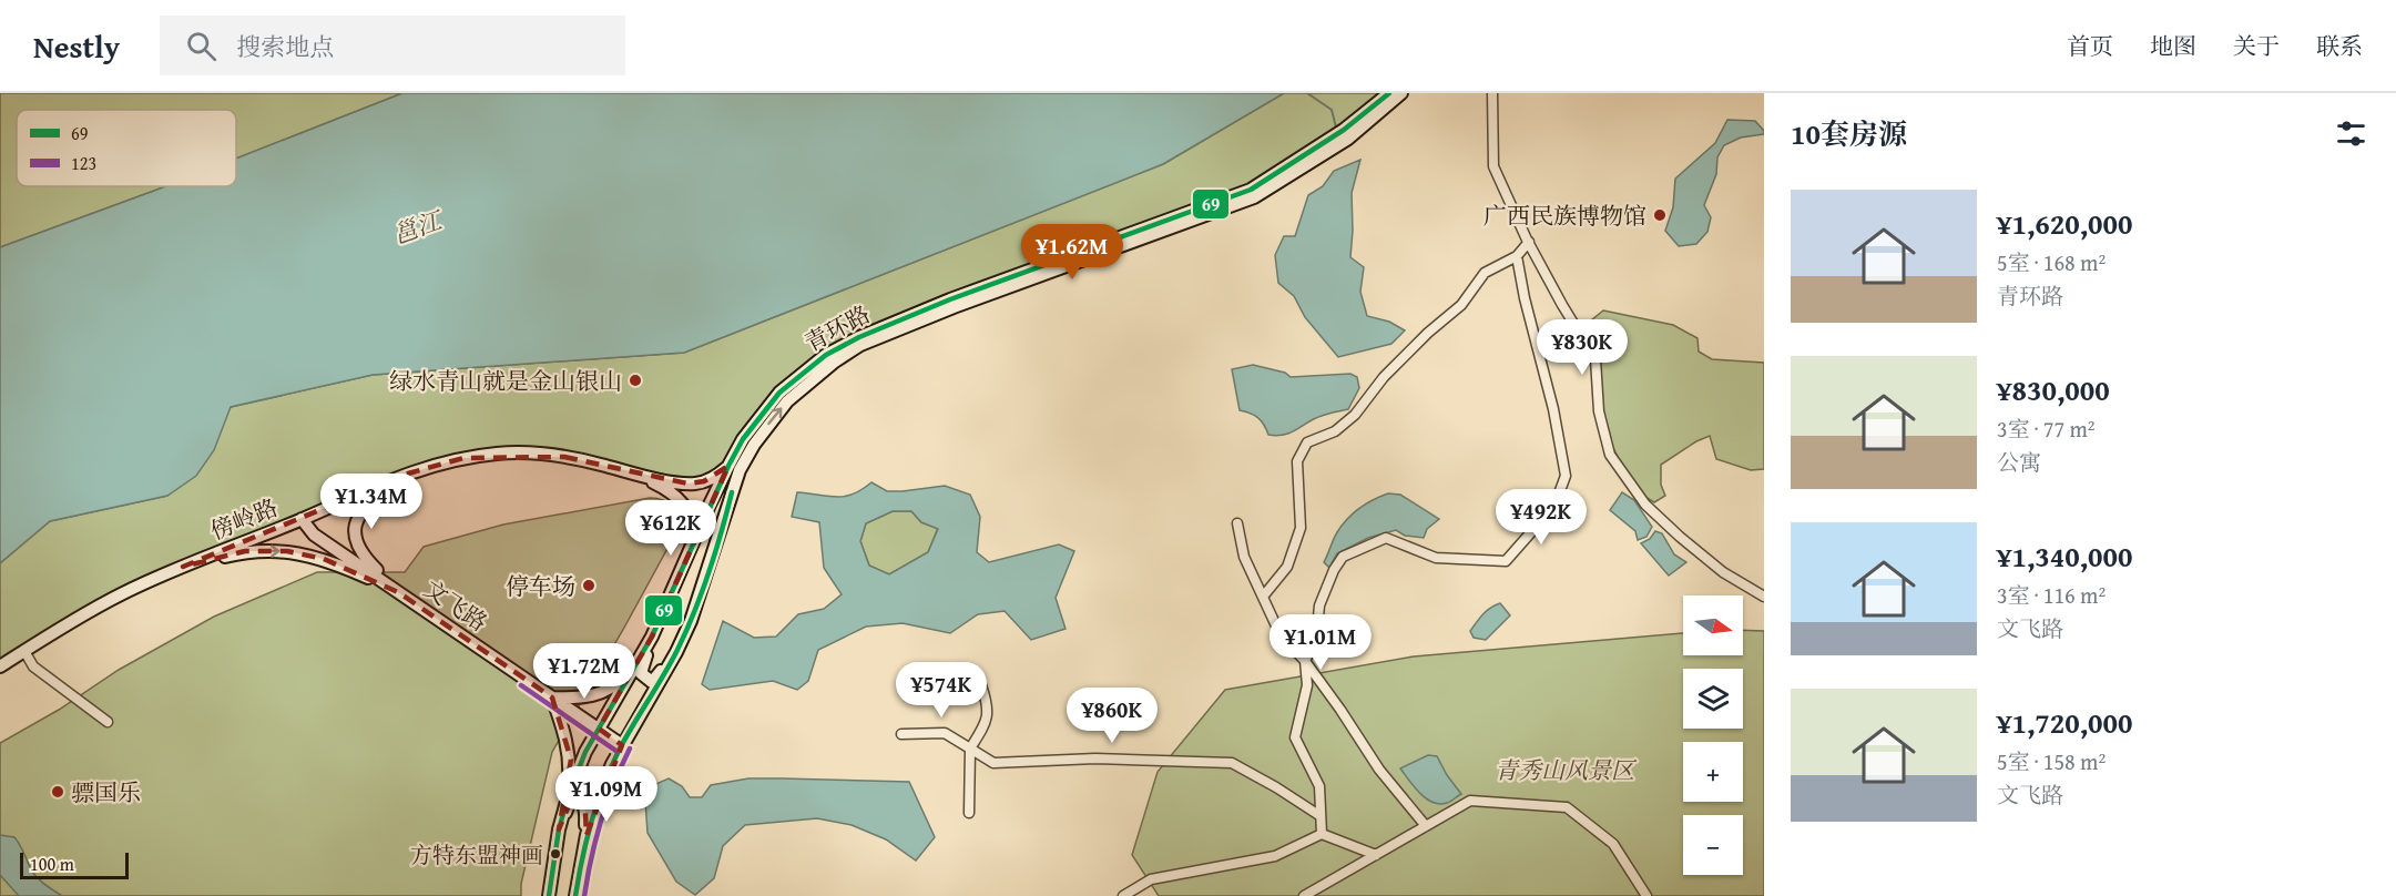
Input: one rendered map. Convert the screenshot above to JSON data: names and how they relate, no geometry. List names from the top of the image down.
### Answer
{
  "streets": {
    "main road": ["青环路", "傍岭路", "文飞路"]
  },
  "crossings": [
    ["青环路", "文飞路"],
    ["傍岭路", "文飞路"]
  ],
  "water": ["邕江"],
  "parks": ["青秀山风景区"],
  "places": [
    "广西民族博物馆",
    "绿水青山就是金山银山",
    "停车场",
    "骠国乐",
    "方特东盟神画"
  ],
  "lines": ["transit line 69", "transit line 123"],
  "legend": ["69", "123"],
  "scale_bar": "100 m",
  "north": "right",
  "page": {
    "header": "Nestly",
    "search": "搜索地点",
    "nav": [
      "首页",
      "地图",
      "关于",
      "联系"
    ],
    "heading": "10套房源",
    "list": [
      {
        "name": "¥1,620,000",
        "note": "5室 · 168 m² · 青环路"
      },
      {
        "name": "¥830,000",
        "note": "3室 · 77 m² · 公寓"
      },
      {
        "name": "¥1,340,000",
        "note": "3室 · 116 m² · 文飞路"
      },
      {
        "name": "¥1,720,000",
        "note": "5室 · 158 m² · 文飞路"
      }
    ],
    "price": [
      "¥1.62M",
      "¥830K",
      "¥1.34M",
      "¥492K",
      "¥612K",
      "¥1.01M",
      "¥1.72M",
      "¥574K",
      "¥860K",
      "¥1.09M"
    ],
    "map_buttons": ["+", "−"],
    "scale": "100 m"
  }
}
